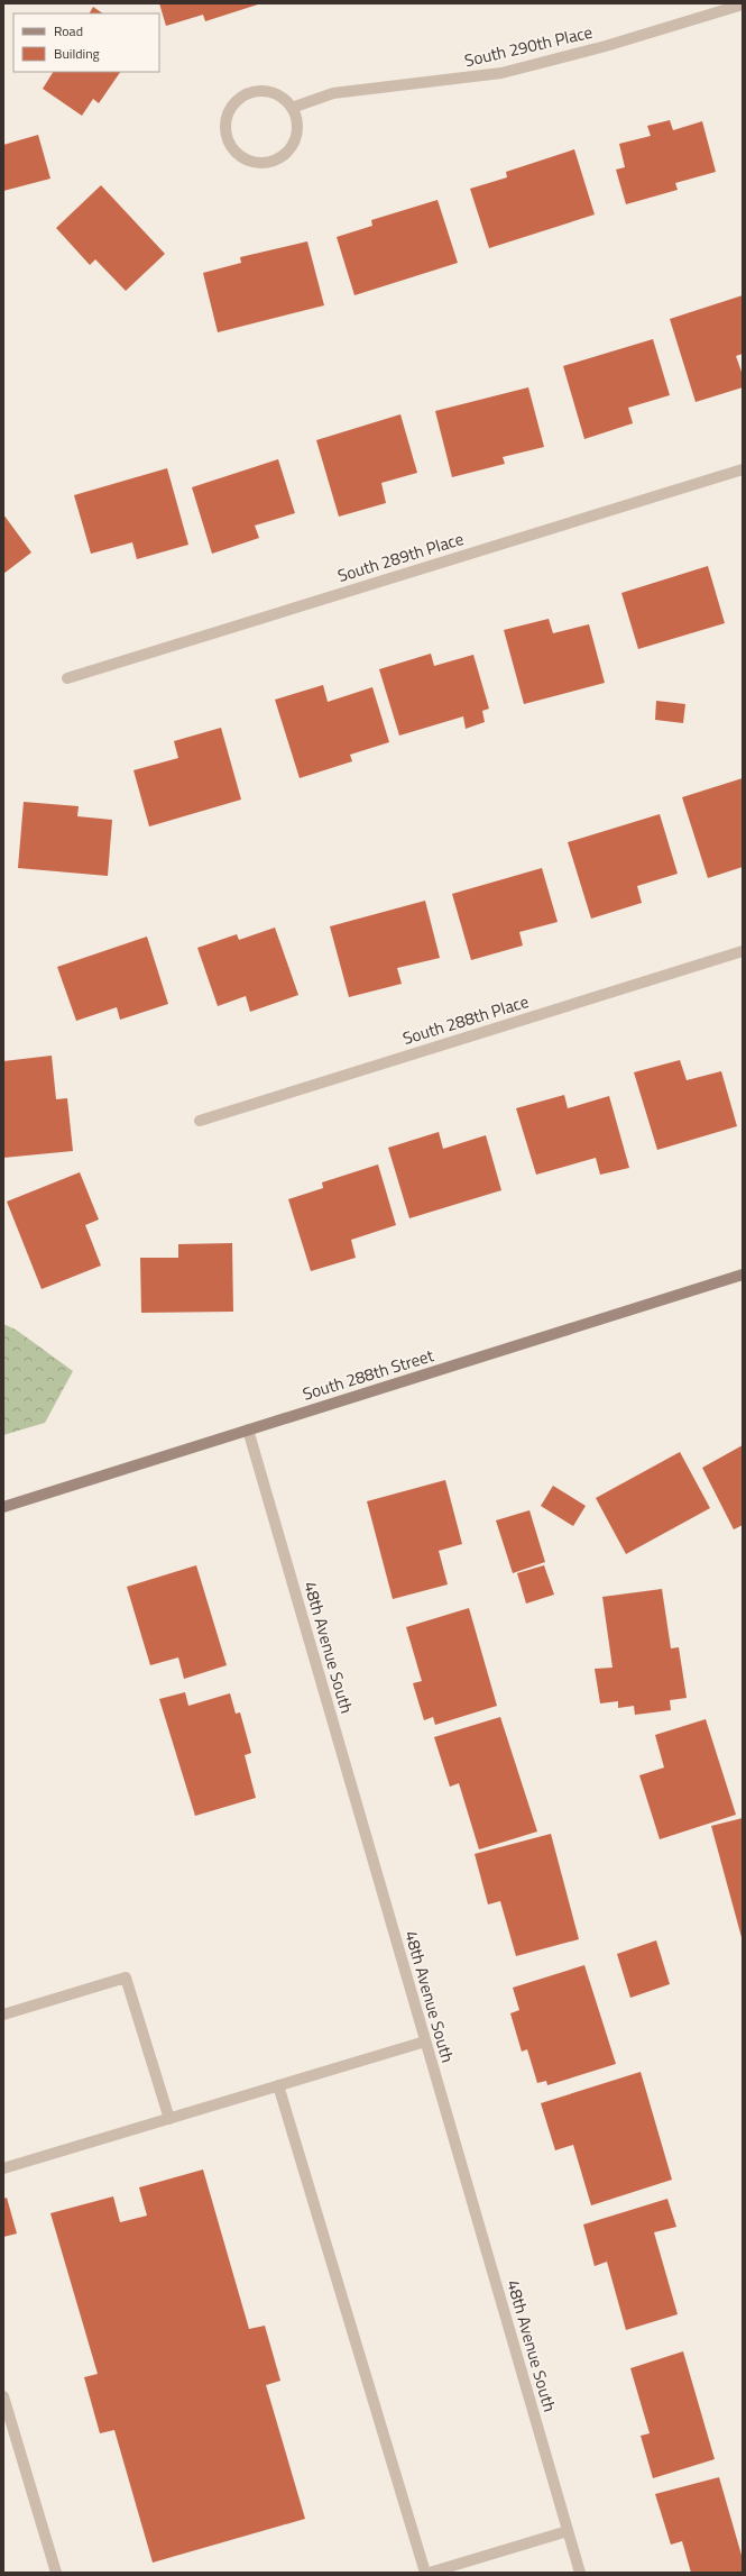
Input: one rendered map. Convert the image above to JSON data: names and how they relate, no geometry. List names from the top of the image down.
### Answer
{
  "streets": {
    "main road": ["South 288th Street"],
    "street": [
      "South 290th Place",
      "South 289th Place",
      "South 288th Place",
      "48th Avenue South"
    ]
  },
  "crossings": [
    ["South 288th Street", "48th Avenue South"]
  ],
  "legend": ["Road", "Building"]
}
